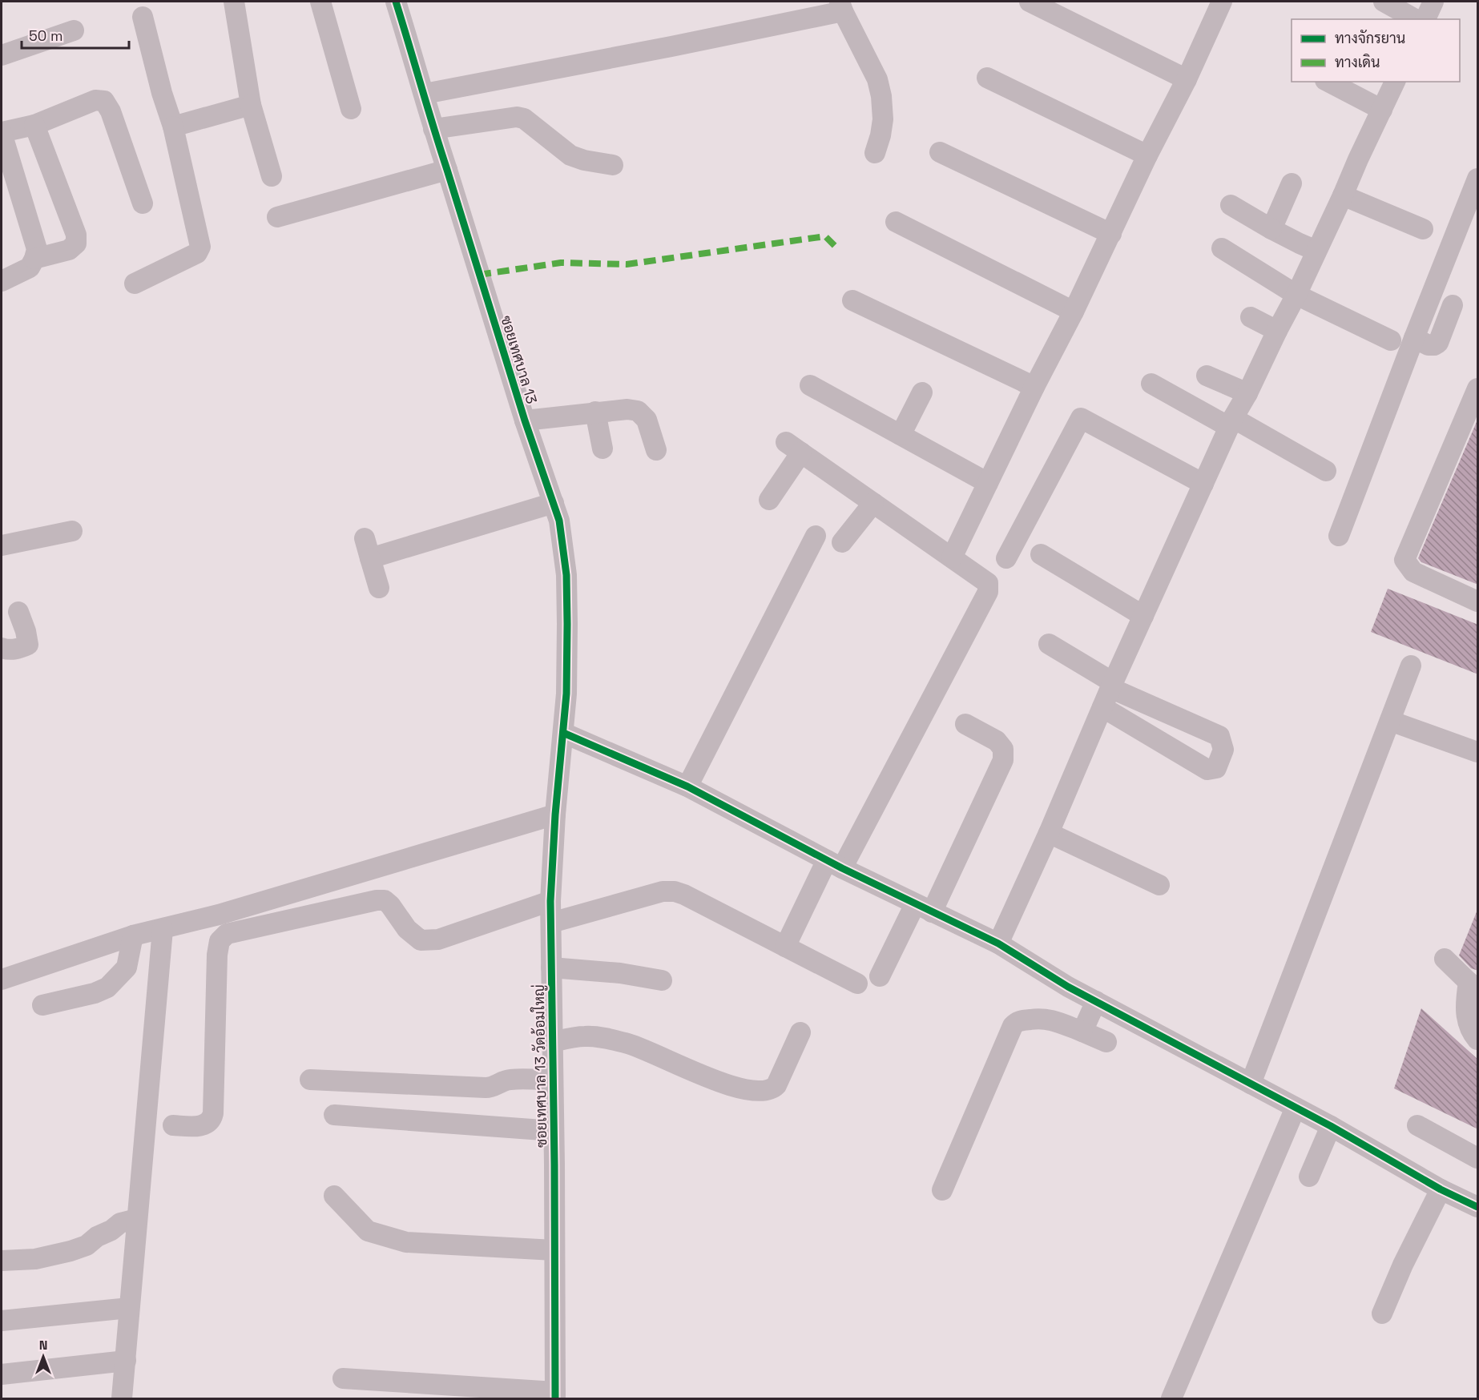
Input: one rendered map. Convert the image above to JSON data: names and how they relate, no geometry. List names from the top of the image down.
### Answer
{
  "streets": {
    "street": ["ซอยเทศบาล 13", "ซอยเทศบาล 13 วัดอ้อมใหญ่"]
  },
  "crossings": [
    ["ซอยเทศบาล 13", "ซอยเทศบาล 13 วัดอ้อมใหญ่"]
  ],
  "legend": ["ทางจักรยาน", "ทางเดิน"],
  "scale_bar": "50 m",
  "north": "top"
}
